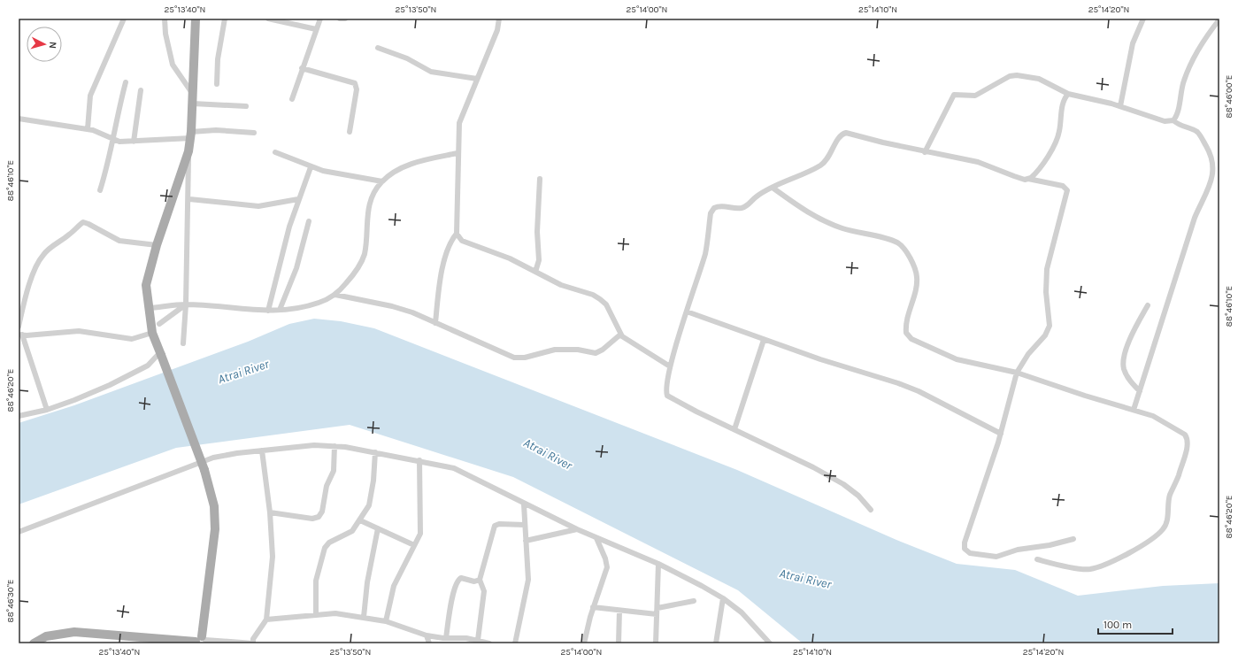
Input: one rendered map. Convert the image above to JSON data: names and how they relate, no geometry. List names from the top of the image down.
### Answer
{
  "water": ["Atrai River"],
  "scale_bar": "100 m",
  "north": "right",
  "coordinates": [
    "25°13'40\"N",
    "25°13'50\"N",
    "25°14'00\"N",
    "25°14'10\"N",
    "25°14'20\"N",
    "88°46'00\"E",
    "88°46'10\"E",
    "88°46'20\"E",
    "88°46'30\"E"
  ]
}
